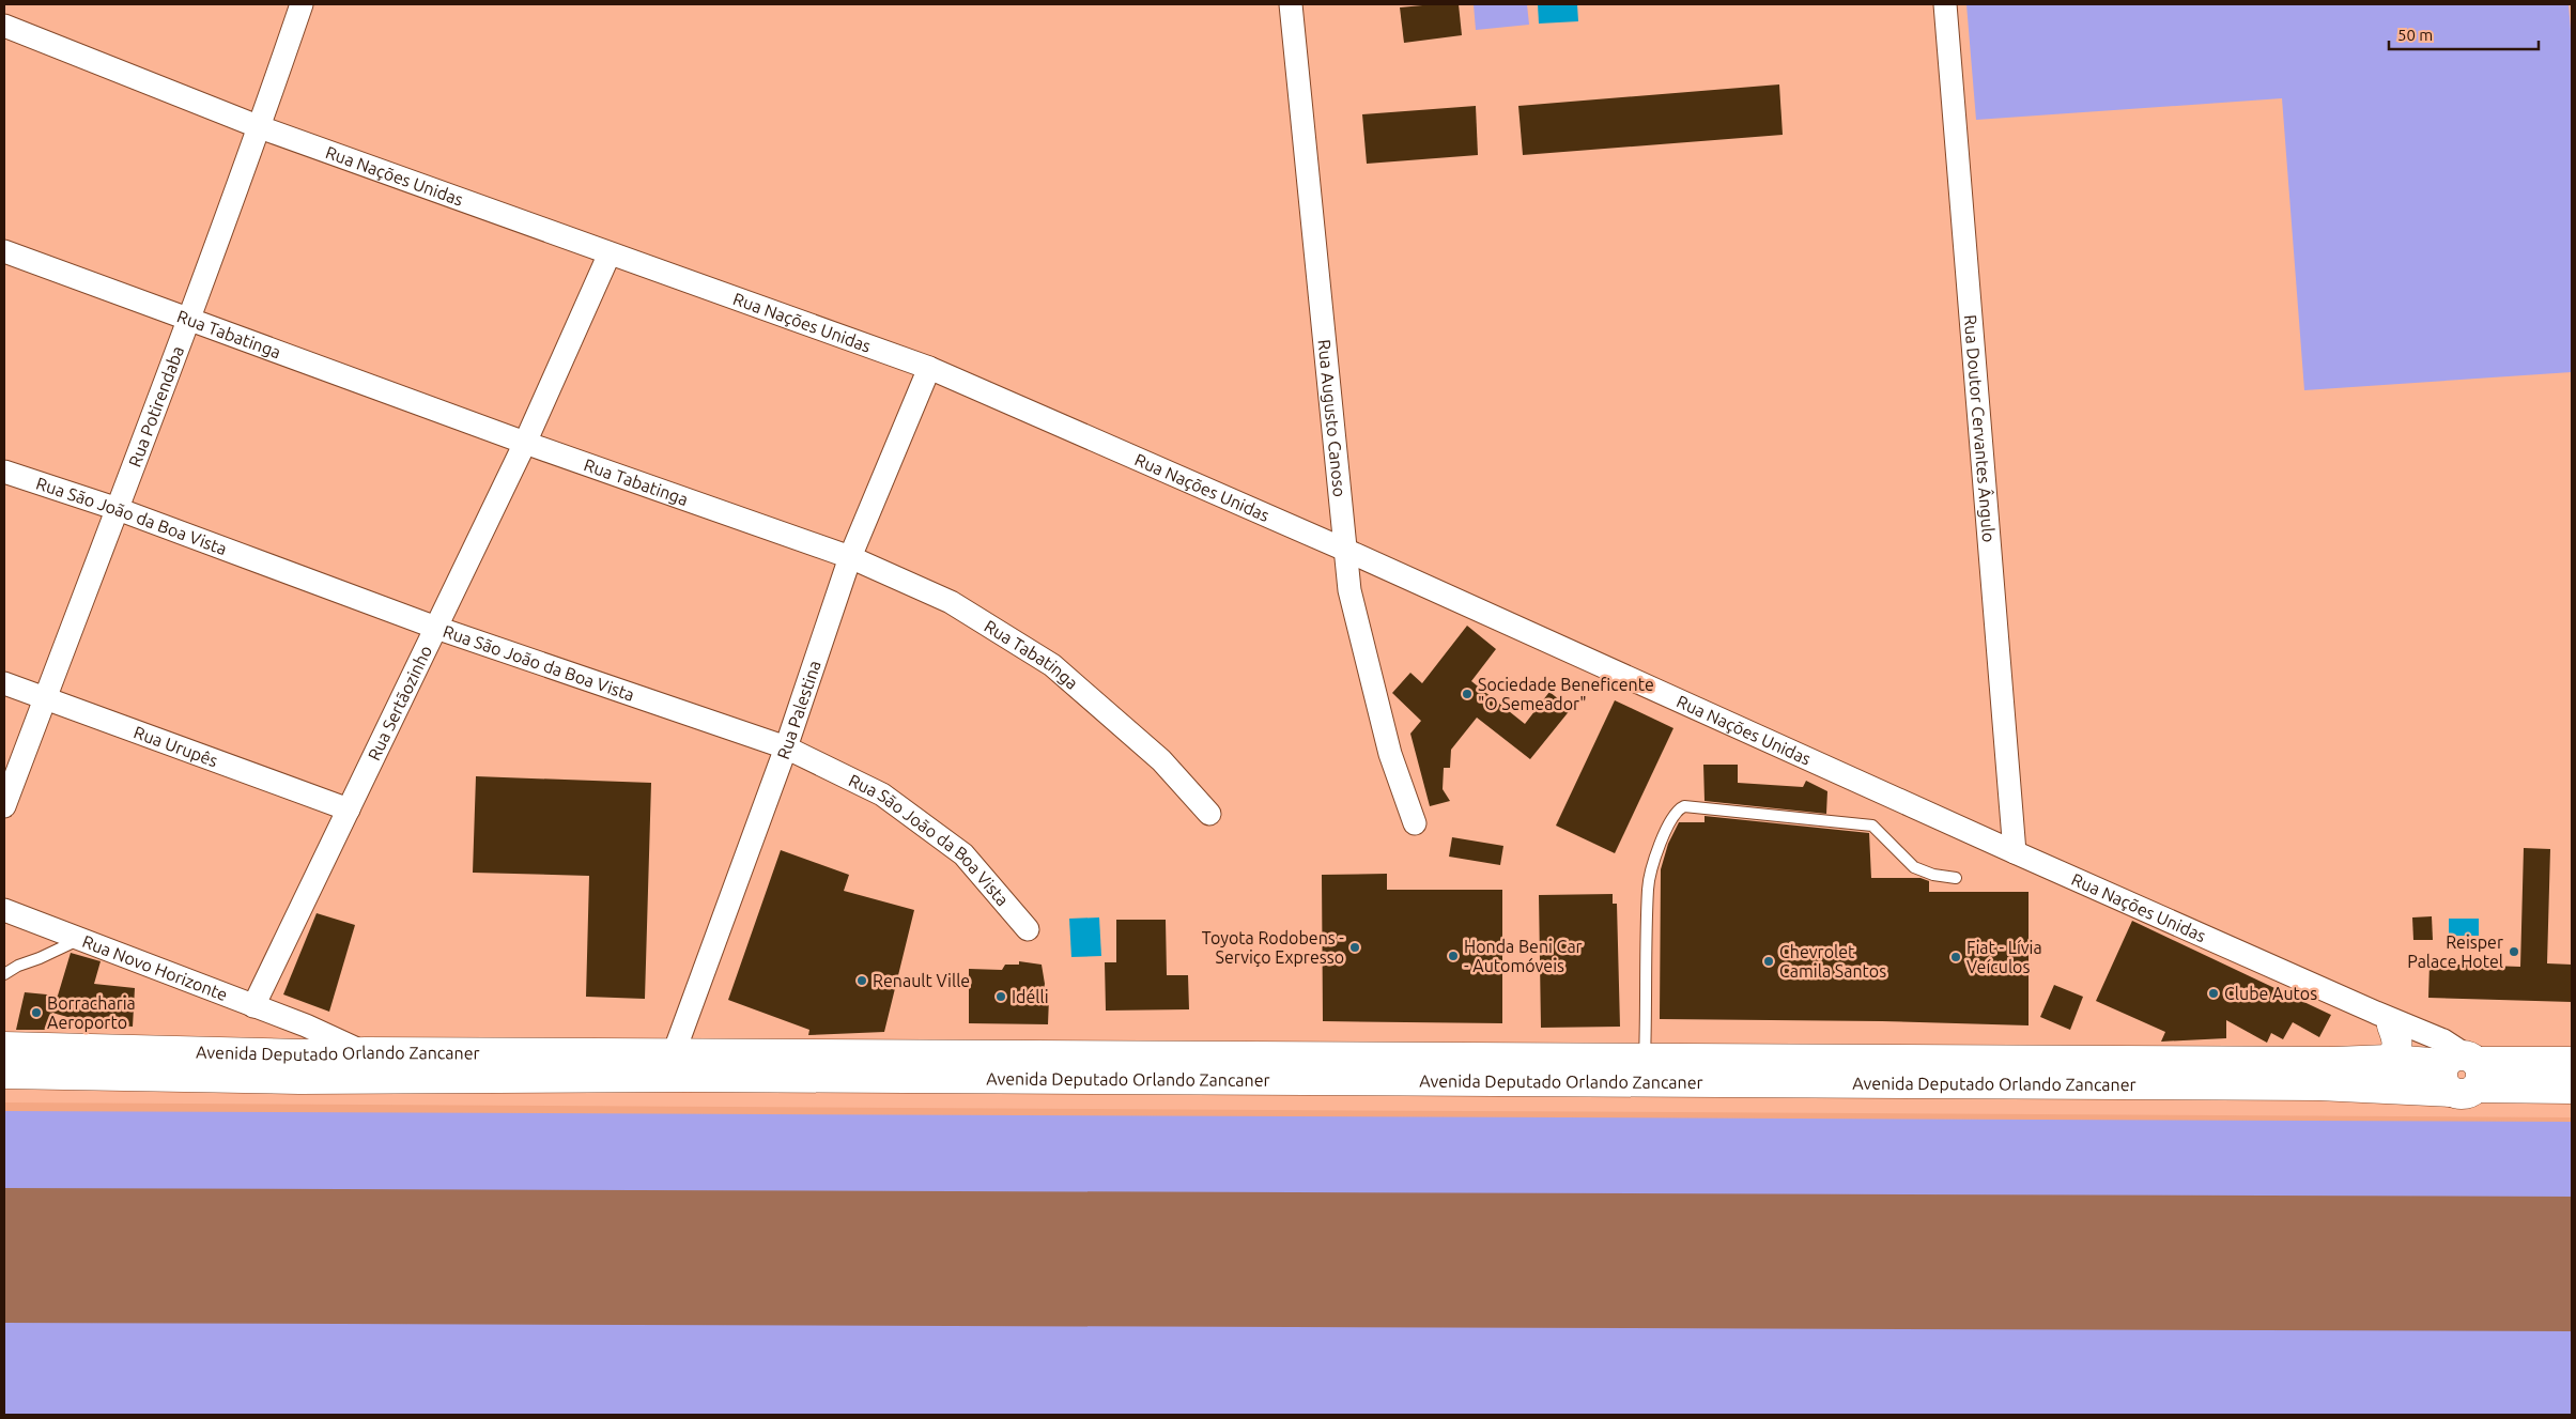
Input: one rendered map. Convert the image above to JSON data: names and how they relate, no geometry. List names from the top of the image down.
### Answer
{
  "streets": {
    "main road": ["Avenida Deputado Orlando Zancaner"],
    "street": [
      "Rua Nações Unidas",
      "Rua Tabatinga",
      "Rua Potirendaba",
      "Rua Augusto Canoso",
      "Rua Doutor Cervantes Ângulo",
      "Rua São João da Boa Vista",
      "Rua Sertãozinho",
      "Rua Palestina",
      "Rua Urupês",
      "Rua Novo Horizonte"
    ]
  },
  "crossings": [
    ["Rua Nações Unidas", "Rua Potirendaba"],
    ["Rua Nações Unidas", "Rua Augusto Canoso"],
    ["Rua Nações Unidas", "Rua Doutor Cervantes Ângulo"],
    ["Rua Nações Unidas", "Rua Sertãozinho"],
    ["Rua Nações Unidas", "Rua Palestina"],
    ["Rua Nações Unidas", "Avenida Deputado Orlando Zancaner"],
    ["Rua Tabatinga", "Rua Potirendaba"],
    ["Rua Tabatinga", "Rua Sertãozinho"],
    ["Rua Tabatinga", "Rua Palestina"],
    ["Rua Potirendaba", "Rua São João da Boa Vista"],
    ["Rua Potirendaba", "Rua Urupês"],
    ["Rua São João da Boa Vista", "Rua Sertãozinho"],
    ["Rua São João da Boa Vista", "Rua Palestina"],
    ["Rua Sertãozinho", "Rua Urupês"],
    ["Rua Sertãozinho", "Rua Novo Horizonte"],
    ["Rua Palestina", "Avenida Deputado Orlando Zancaner"],
    ["Rua Novo Horizonte", "Avenida Deputado Orlando Zancaner"]
  ],
  "places": [
    "Sociedade Beneficente \"O Semeador\"",
    "Toyota Rodobens - Serviço Expresso",
    "Reisper Palace Hotel",
    "Honda Beni Car - Automóveis",
    "Fiat - Lívia Veículos",
    "Chevrolet Camila Santos",
    "Renault Ville",
    "Clube Autos",
    "Idélli",
    "Borracharia Aeroporto"
  ],
  "scale_bar": "50 m"
}
